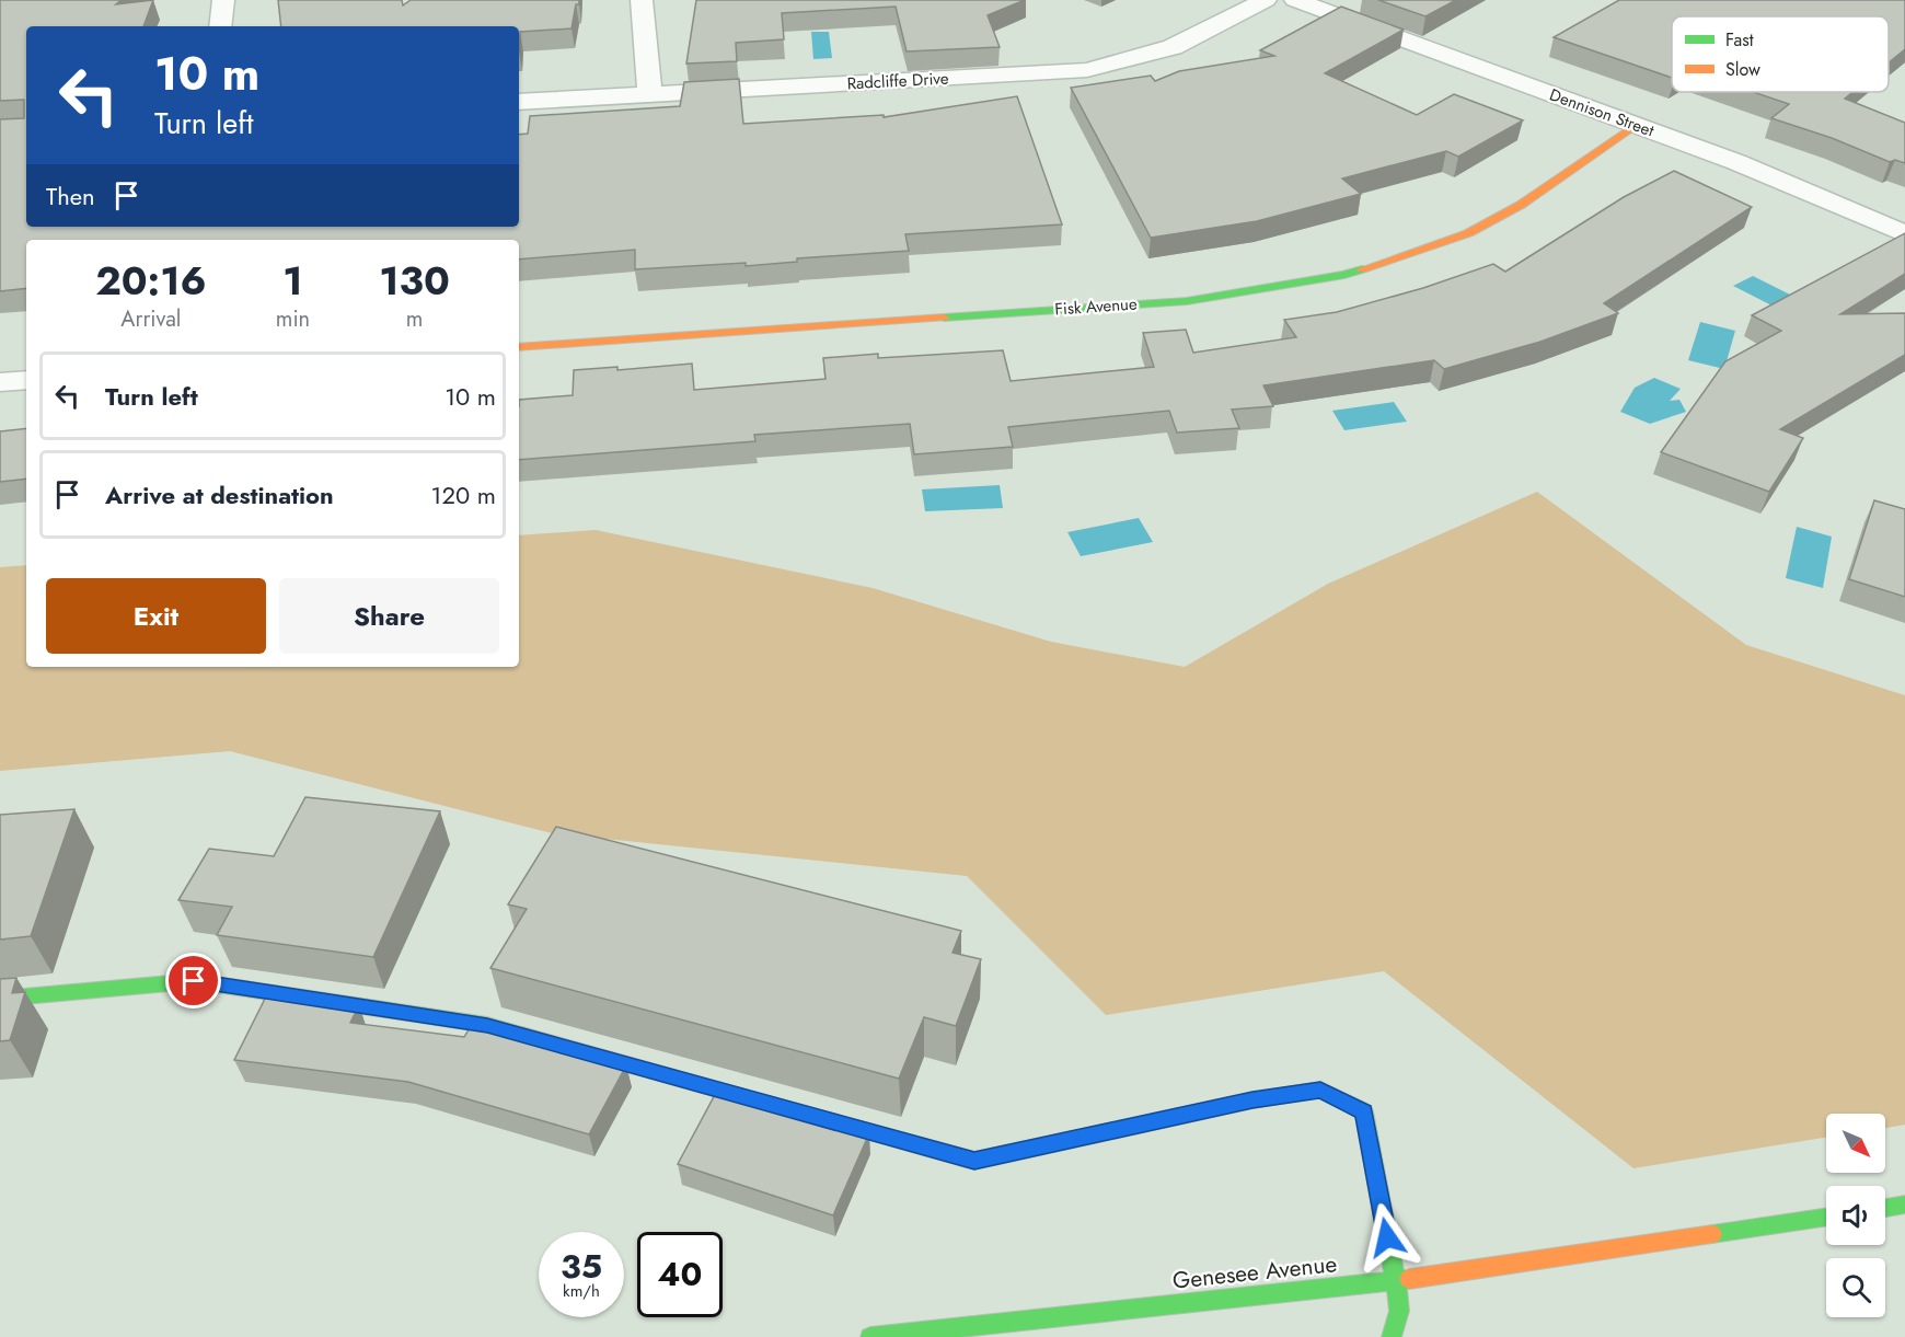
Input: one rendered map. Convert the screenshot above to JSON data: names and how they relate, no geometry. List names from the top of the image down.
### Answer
{
  "streets": {
    "street": [
      "Radcliffe Drive",
      "Dennison Street",
      "Fisk Avenue",
      "Genesee Avenue"
    ]
  },
  "crossings": [
    ["Dennison Street", "Fisk Avenue"]
  ],
  "legend": ["Fast", "Slow"],
  "north": "bottom right",
  "page": {
    "turn": ["10 m", "Turn left"],
    "then": "Then",
    "eta": [
      "20:16",
      "Arrival",
      "1",
      "min",
      "130",
      "m"
    ],
    "list": [
      {
        "name": "Turn left",
        "value": "10 m"
      },
      {
        "name": "Arrive at destination",
        "value": "120 m"
      }
    ],
    "buttons": ["Exit", "Share"],
    "speed": "35 km/h",
    "limit": "40"
  }
}
